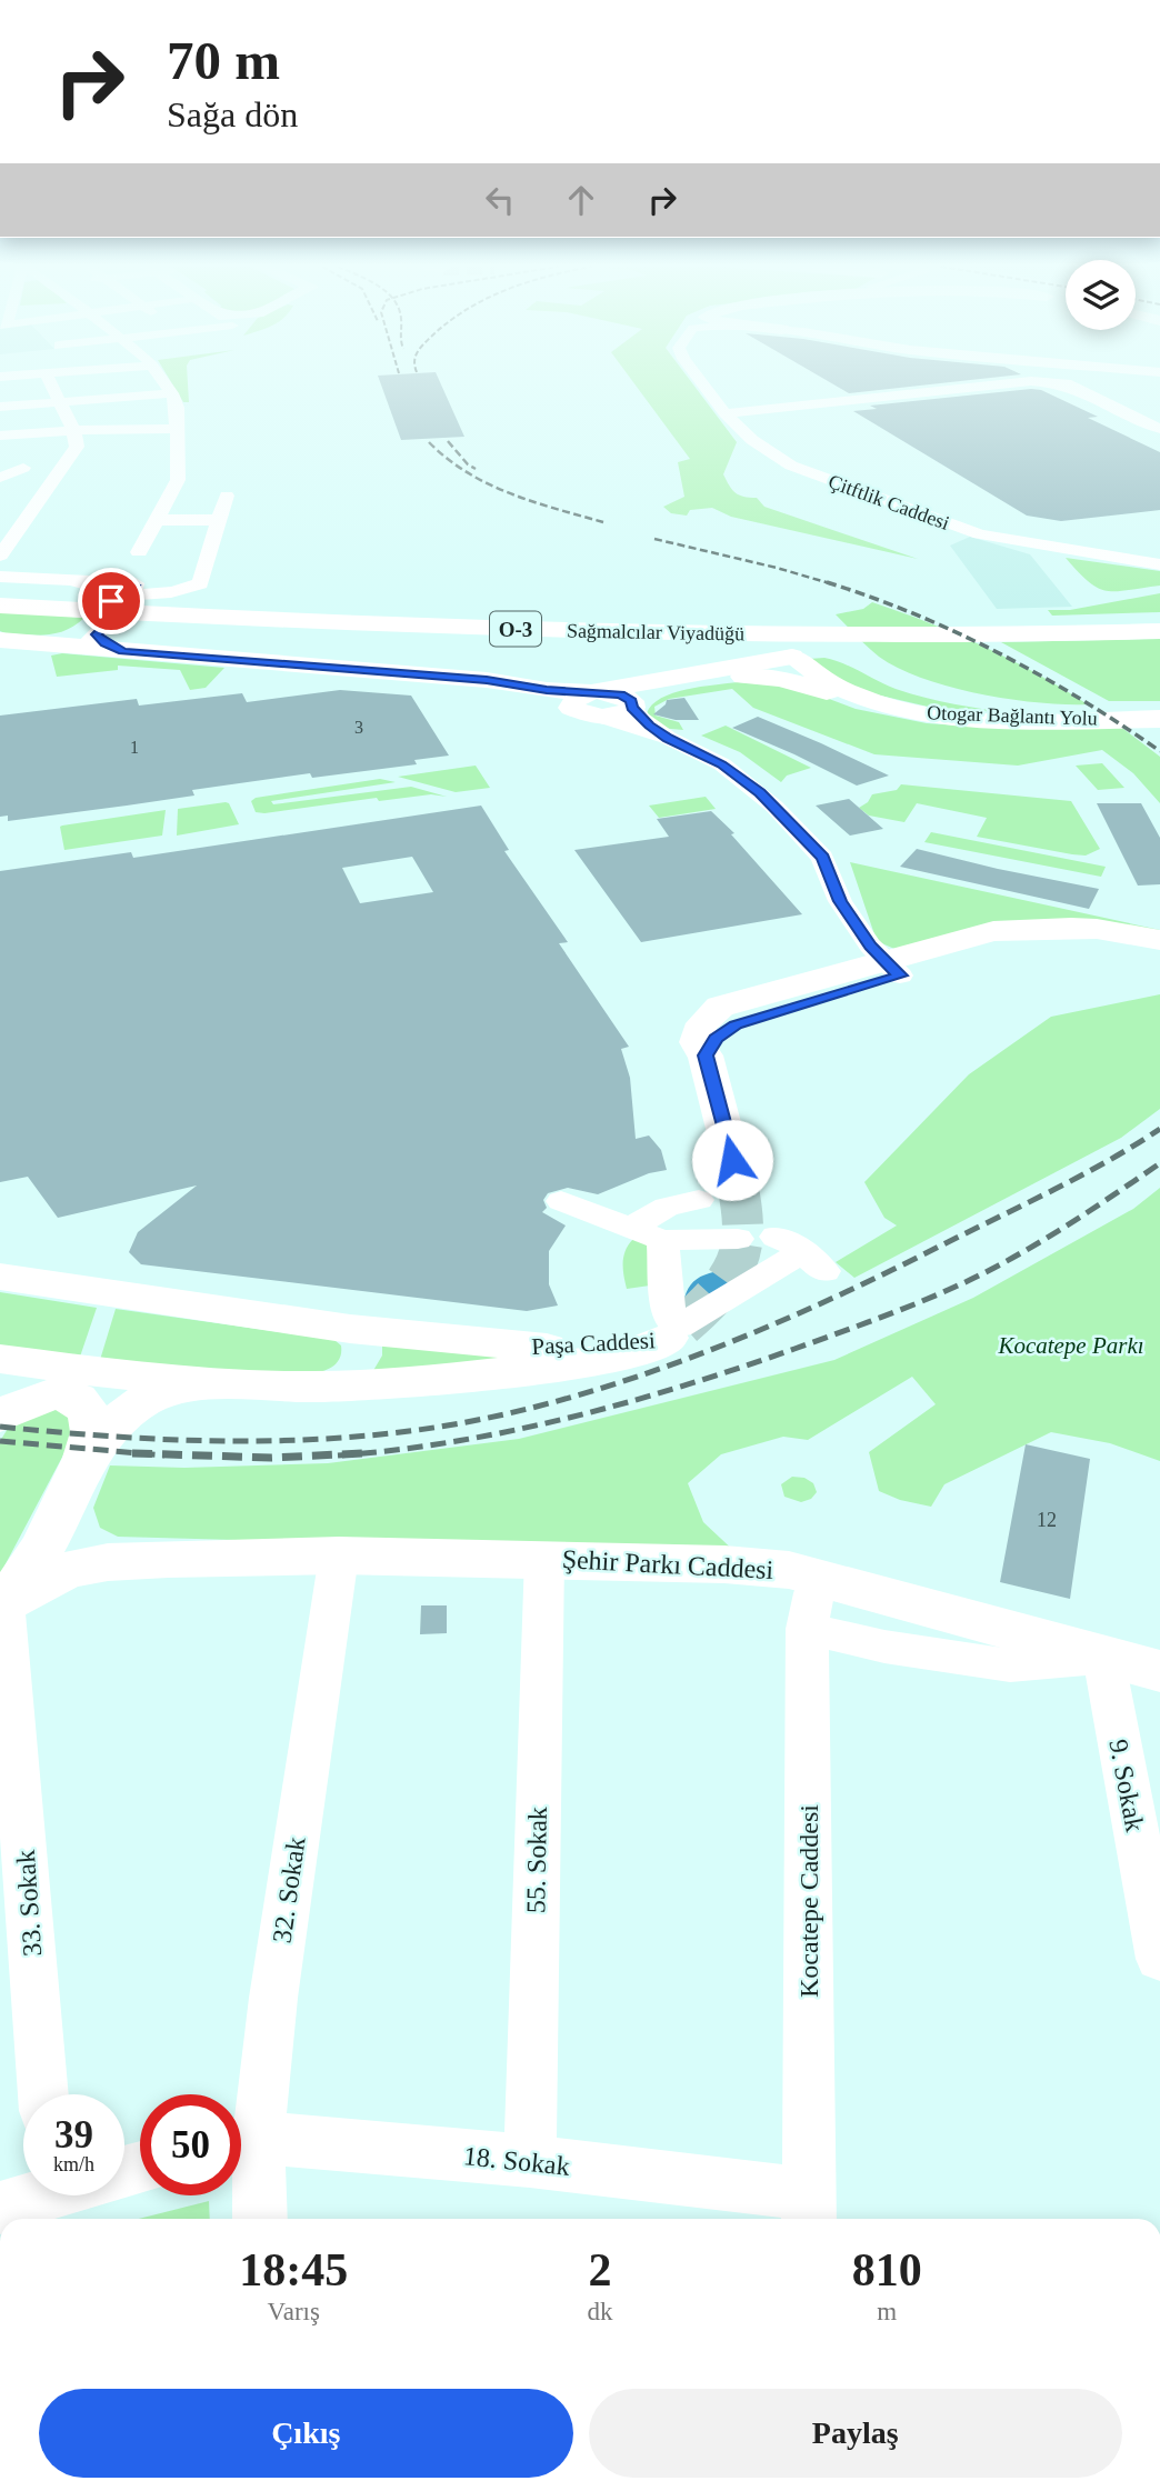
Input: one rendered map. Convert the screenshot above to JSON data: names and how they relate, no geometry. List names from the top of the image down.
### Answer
{
  "streets": {
    "highway": ["O-3", "Sağmalcılar Viyadüğü", "Otogar Bağlantı Yolu"],
    "main road": ["Paşa Caddesi", "Şehir Parkı Caddesi"],
    "street": [
      "Çitftlik Caddesi",
      "9. Sokak",
      "55. Sokak",
      "32. Sokak",
      "Kocatepe Caddesi",
      "33. Sokak",
      "18. Sokak"
    ]
  },
  "crossings": [
    ["O-3", "Sağmalcılar Viyadüğü"],
    ["Şehir Parkı Caddesi", "9. Sokak"],
    ["Şehir Parkı Caddesi", "55. Sokak"],
    ["Şehir Parkı Caddesi", "32. Sokak"],
    ["Şehir Parkı Caddesi", "Kocatepe Caddesi"],
    ["Şehir Parkı Caddesi", "33. Sokak"],
    ["55. Sokak", "18. Sokak"],
    ["Kocatepe Caddesi", "18. Sokak"]
  ],
  "parks": ["Kocatepe Parkı"],
  "house_numbers": ["3", "1", "12"],
  "page": {
    "turn": ["70 m", "Sağa dön"],
    "speed": "39 km/h",
    "limit": "50",
    "eta": [
      "18:45",
      "Varış",
      "2",
      "dk",
      "810",
      "m"
    ],
    "buttons": ["Çıkış", "Paylaş"]
  }
}
